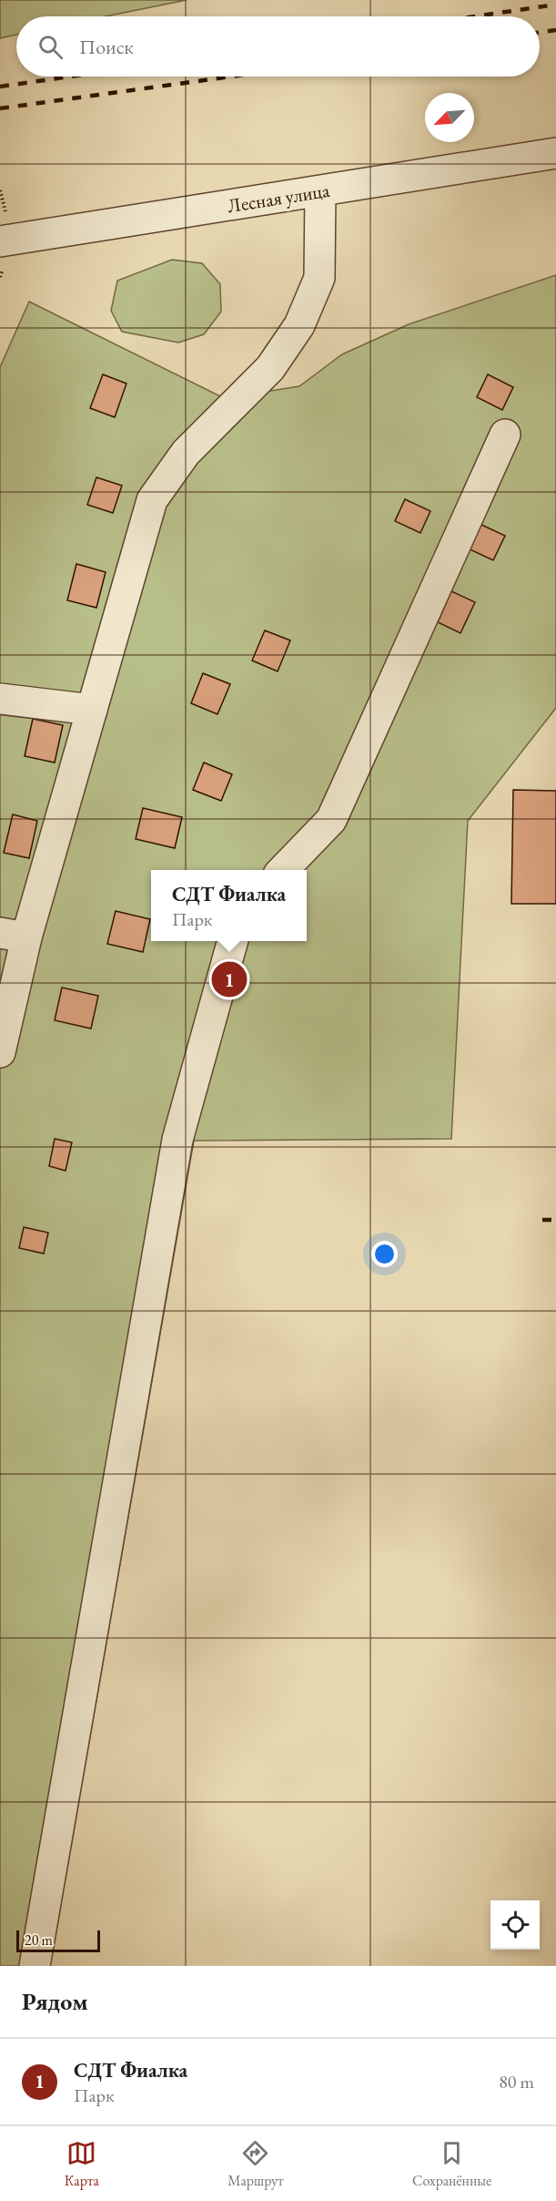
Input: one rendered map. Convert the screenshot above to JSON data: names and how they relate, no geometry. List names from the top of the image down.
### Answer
{
  "streets": {
    "street": ["Лесная улица"]
  },
  "scale_bar": "20 m",
  "north": "bottom left",
  "page": {
    "search": "Поиск",
    "popup": ["СДТ Фиалка", "Парк"],
    "pins": "1",
    "scale": "20 m",
    "heading": "Рядом",
    "list": [
      {
        "mark": "1",
        "name": "СДТ Фиалка",
        "note": "Парк",
        "value": "80 m"
      }
    ],
    "nav": ["Карта", "Маршрут", "Сохранённые"]
  }
}
